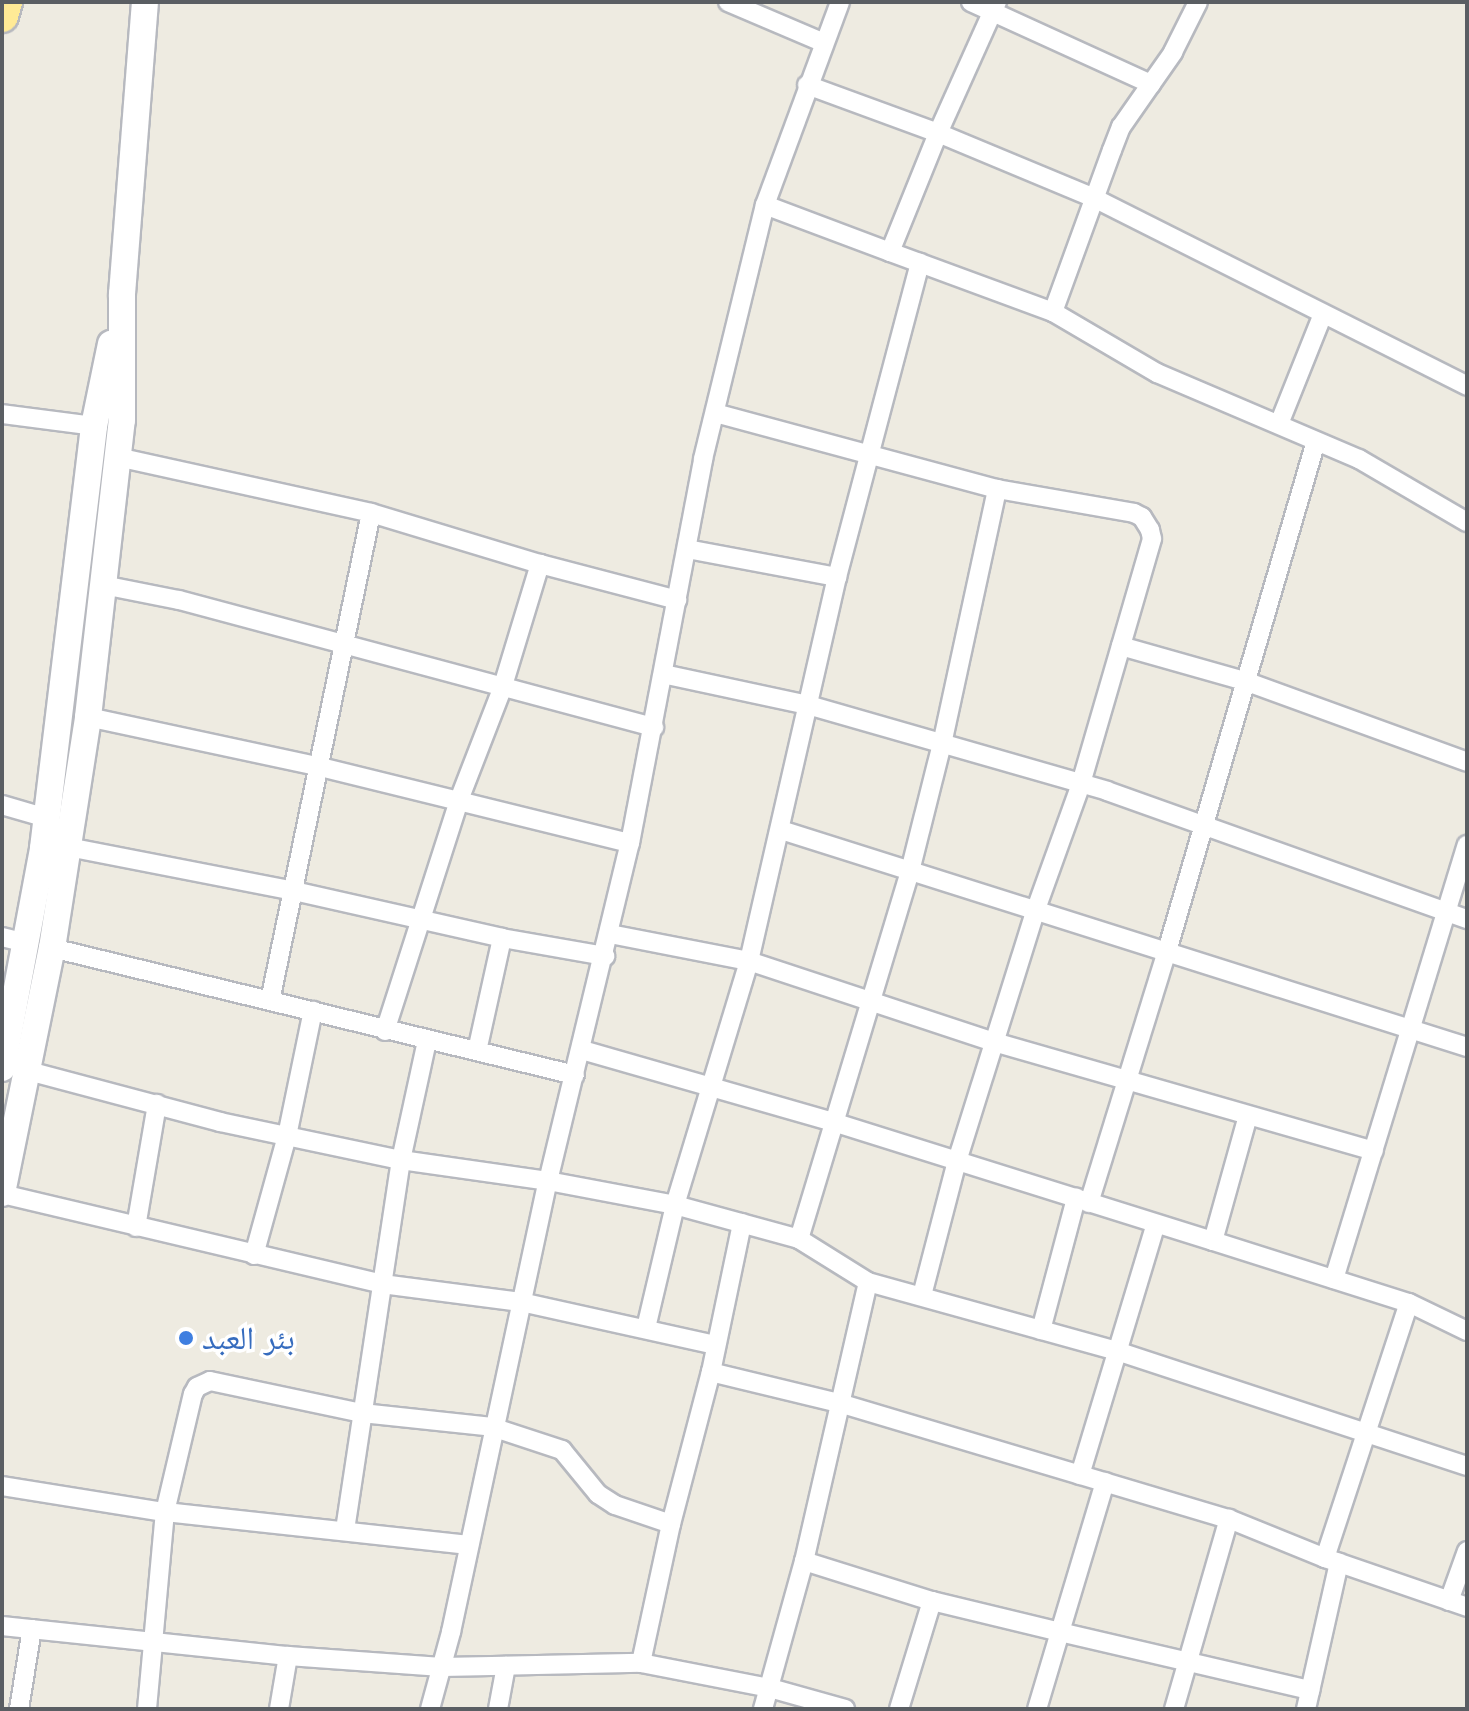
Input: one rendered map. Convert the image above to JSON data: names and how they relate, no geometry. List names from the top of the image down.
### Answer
{
  "places": ["بئر العبد"]
}
